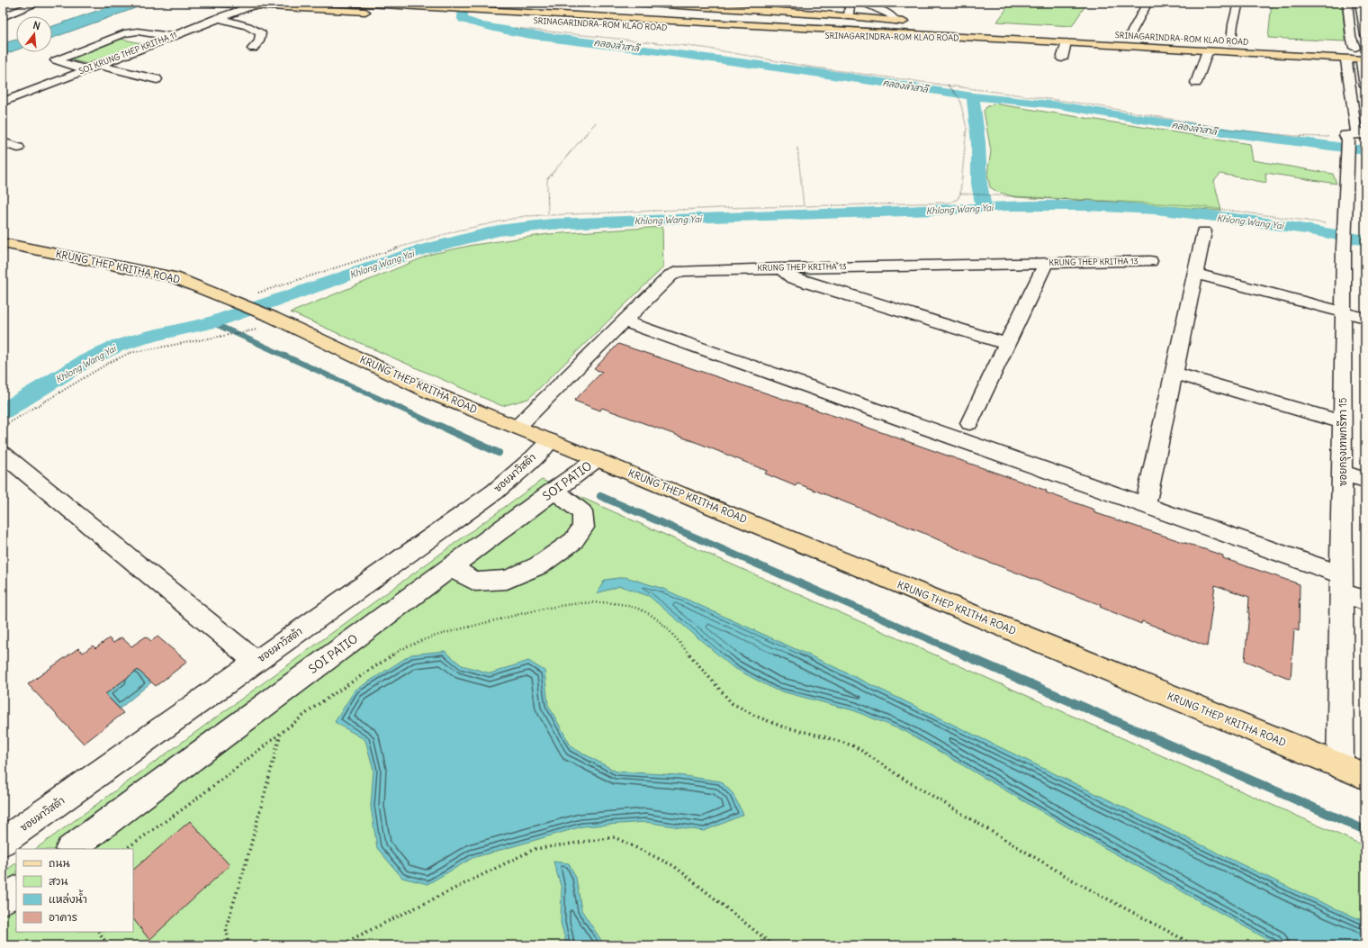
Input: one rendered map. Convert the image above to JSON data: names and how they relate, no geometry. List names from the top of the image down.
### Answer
{
  "streets": {
    "main road": ["SRINAGARINDRA-ROM KLAO ROAD", "KRUNG THEP KRITHA ROAD"],
    "street": [
      "SOI KRUNG THEP KRITHA 11",
      "KRUNG THEP KRITHA 13",
      "ซอยกรุงเทพกรีฑา 15",
      "ซอยมาวิสต้า",
      "SOI PATIO"
    ]
  },
  "crossings": [
    ["SRINAGARINDRA-ROM KLAO ROAD", "SOI KRUNG THEP KRITHA 11"],
    ["KRUNG THEP KRITHA 13", "KRUNG THEP KRITHA ROAD"],
    ["KRUNG THEP KRITHA ROAD", "ซอยกรุงเทพกรีฑา 15"],
    ["KRUNG THEP KRITHA ROAD", "ซอยมาวิสต้า"],
    ["KRUNG THEP KRITHA ROAD", "SOI PATIO"]
  ],
  "water": ["คลองลำสาลี", "Khlong Wang Yai"],
  "legend": [
    "ถนน",
    "สวน",
    "แหล่งน้ำ",
    "อาคาร"
  ],
  "north": "top"
}
